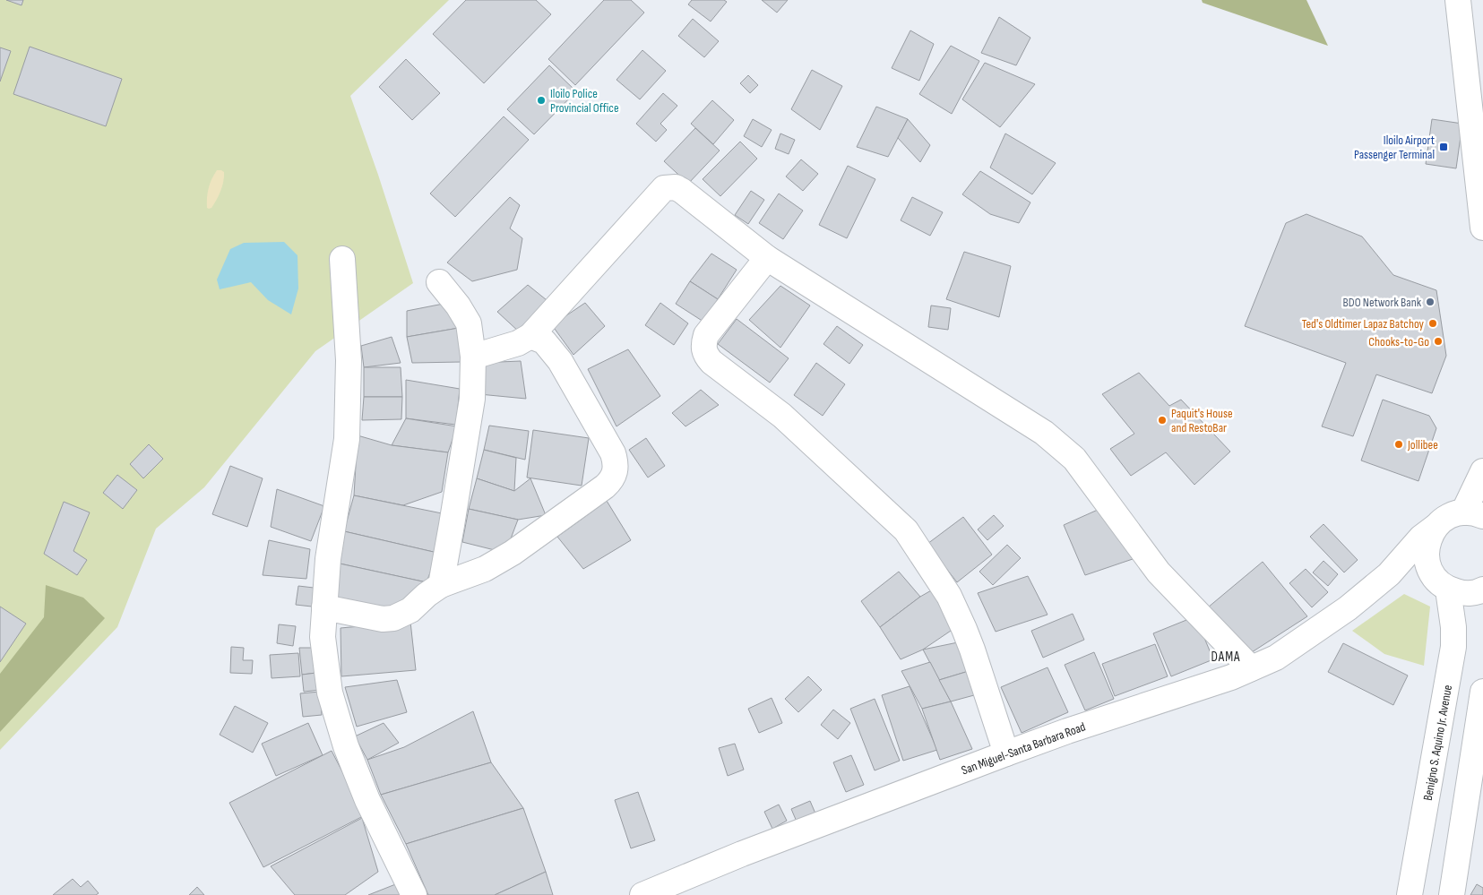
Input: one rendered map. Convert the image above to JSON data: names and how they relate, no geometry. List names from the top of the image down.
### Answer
{
  "streets": {
    "street": ["Benigno S. Aquino Jr. Avenue", "San Miguel-Santa Barbara Road"]
  },
  "crossings": [
    ["Benigno S. Aquino Jr. Avenue", "San Miguel-Santa Barbara Road"]
  ],
  "districts": ["DAMA"],
  "places": {
    "other": [
      "Iloilo Police Provincial Office",
      "BDO Network Bank",
      "Ted's Oldtimer Lapaz Batchoy",
      "Chooks-to-Go",
      "Paquit's House and RestoBar",
      "Jollibee"
    ],
    "transit": ["Iloilo Airport Passenger Terminal"]
  }
}
